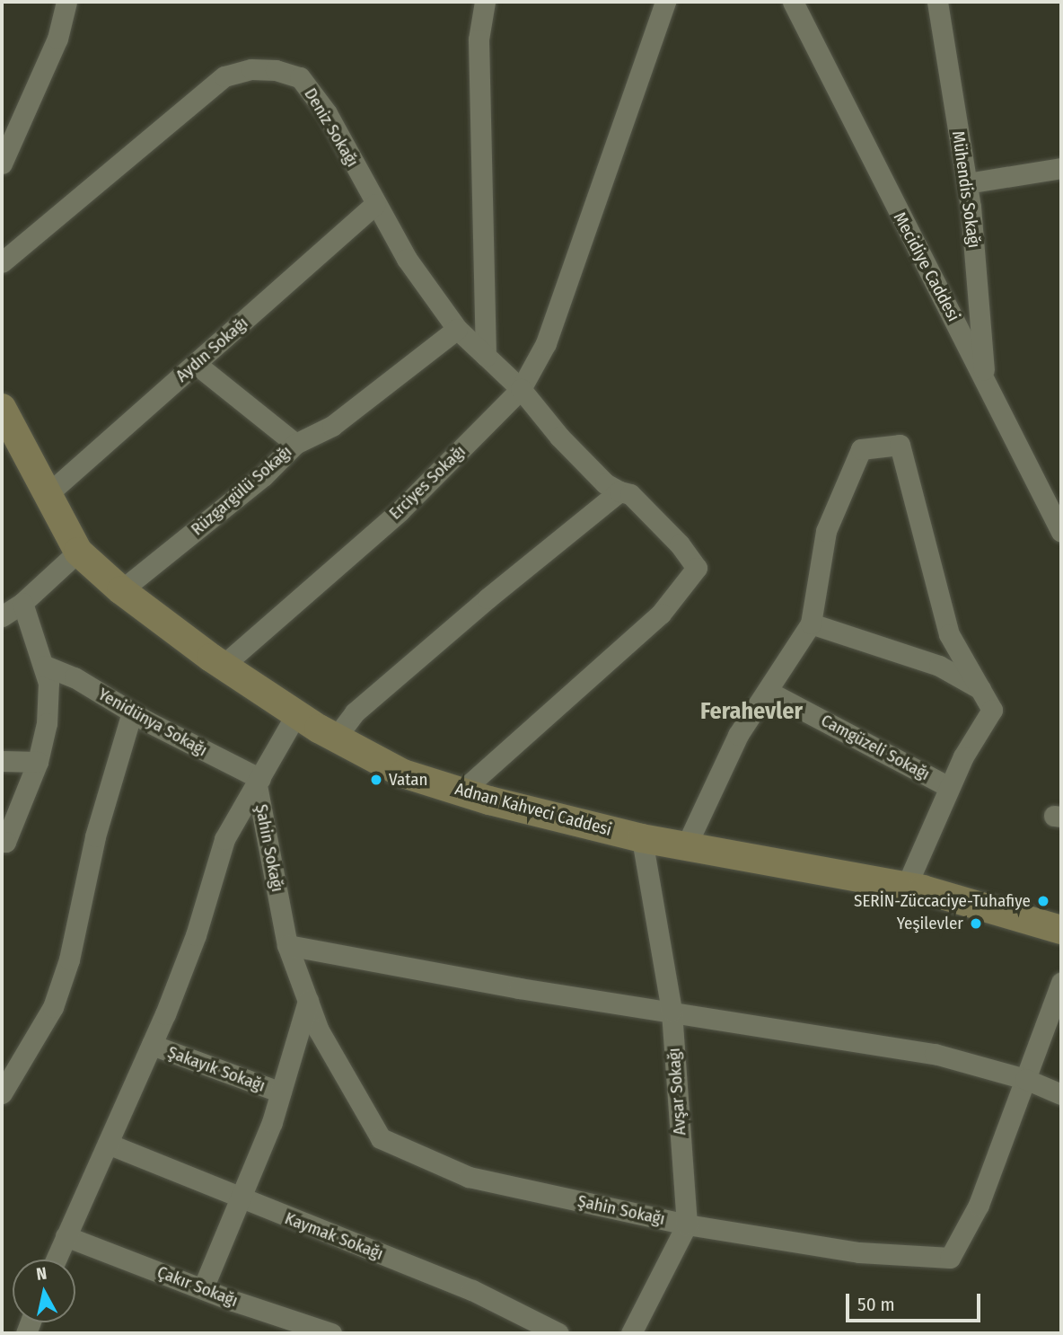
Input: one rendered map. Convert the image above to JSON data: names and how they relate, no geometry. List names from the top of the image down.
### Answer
{
  "streets": {
    "main road": ["Adnan Kahveci Caddesi"],
    "street": [
      "Deniz Sokağı",
      "Mühendis Sokağı",
      "Mecidiye Caddesi",
      "Aydın Sokağı",
      "Erciyes Sokağı",
      "Rüzgargülü Sokağı",
      "Yenidünya Sokağı",
      "Camgüzeli Sokağı",
      "Şahin Sokağı",
      "Şakayık Sokağı",
      "Avşar Sokağı",
      "Kaymak Sokağı",
      "Çakır Sokağı"
    ]
  },
  "crossings": [
    ["Deniz Sokağı", "Aydın Sokağı"],
    ["Deniz Sokağı", "Erciyes Sokağı"],
    ["Deniz Sokağı", "Rüzgargülü Sokağı"],
    ["Mühendis Sokağı", "Mecidiye Caddesi"],
    ["Aydın Sokağı", "Adnan Kahveci Caddesi"],
    ["Erciyes Sokağı", "Adnan Kahveci Caddesi"],
    ["Rüzgargülü Sokağı", "Adnan Kahveci Caddesi"],
    ["Yenidünya Sokağı", "Şahin Sokağı"],
    ["Adnan Kahveci Caddesi", "Avşar Sokağı"],
    ["Şahin Sokağı", "Avşar Sokağı"]
  ],
  "districts": ["Ferahevler"],
  "places": ["Vatan", "SERİN-Züccaciye-Tuhafiye", "Yeşilevler"],
  "scale_bar": "50 m",
  "north": "top"
}
